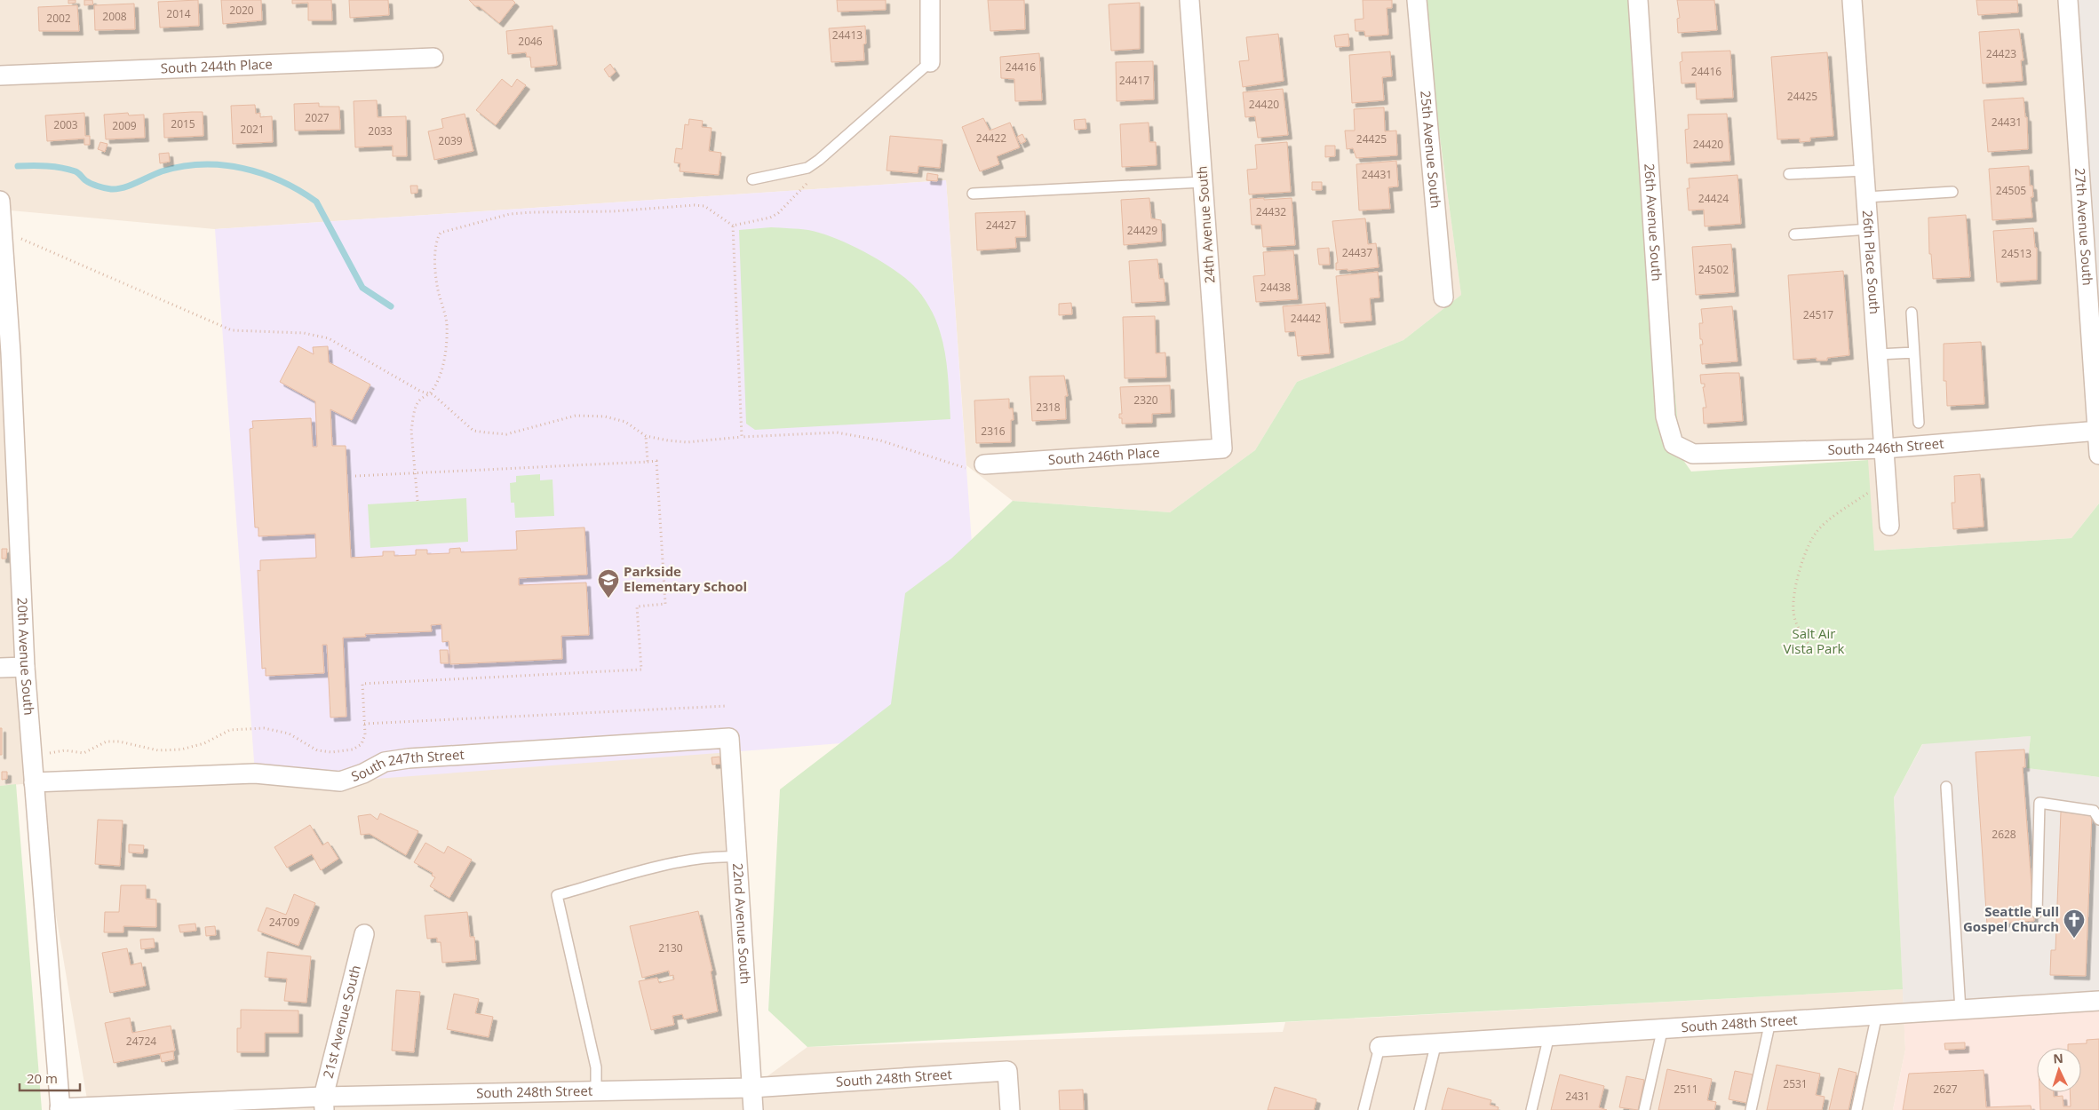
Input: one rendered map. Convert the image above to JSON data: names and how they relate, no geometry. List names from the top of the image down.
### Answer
{
  "streets": {
    "street": [
      "South 244th Place",
      "25th Avenue South",
      "26th Avenue South",
      "24th Avenue South",
      "27th Avenue South",
      "26th Place South",
      "South 246th Street",
      "South 246th Place",
      "20th Avenue South",
      "South 247th Street",
      "22nd Avenue South",
      "21st Avenue South",
      "South 248th Street"
    ]
  },
  "crossings": [
    ["26th Avenue South", "South 246th Street"],
    ["24th Avenue South", "South 246th Place"],
    ["27th Avenue South", "South 246th Street"],
    ["26th Place South", "South 246th Street"],
    ["20th Avenue South", "South 247th Street"],
    ["20th Avenue South", "South 248th Street"],
    ["South 247th Street", "22nd Avenue South"],
    ["22nd Avenue South", "South 248th Street"],
    ["21st Avenue South", "South 248th Street"]
  ],
  "parks": ["Salt Air Vista Park"],
  "places": {
    "school or university": ["Parkside Elementary School"],
    "church": ["Seattle Full Gospel Church"]
  },
  "house_numbers": [
    "2020",
    "2014",
    "2008",
    "2002",
    "24413",
    "2046",
    "24423",
    "24416",
    "24416",
    "24417",
    "24425",
    "24420",
    "2027",
    "24431",
    "2015",
    "2003",
    "2009",
    "2021",
    "2033",
    "24422",
    "24425",
    "2039",
    "24420",
    "24431",
    "24505",
    "24424",
    "24432",
    "24427",
    "24429",
    "24437",
    "24513",
    "24502",
    "24438",
    "24517",
    "24442",
    "2320",
    "2318",
    "2316",
    "2628",
    "24709",
    "2130",
    "24724",
    "2531",
    "2511",
    "2627",
    "2431"
  ],
  "scale_bar": "20 m",
  "north": "top"
}
